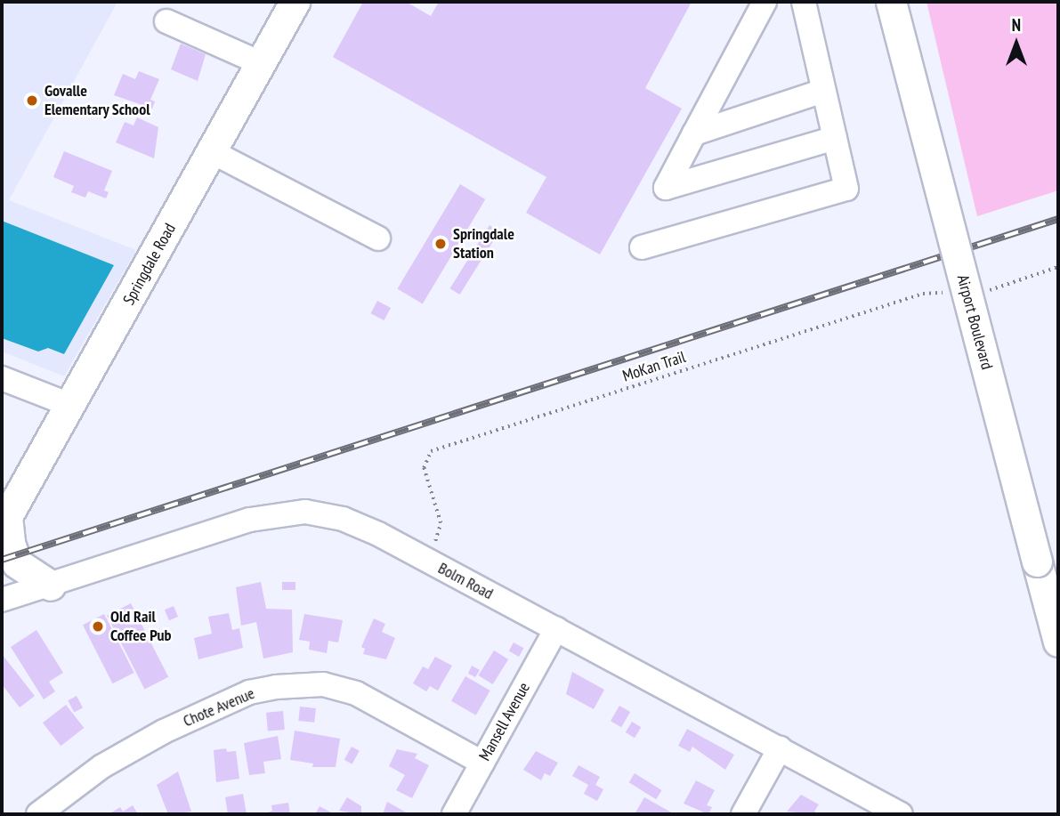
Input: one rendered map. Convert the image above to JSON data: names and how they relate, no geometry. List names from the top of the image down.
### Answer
{
  "streets": {
    "main road": ["Springdale Road", "Airport Boulevard"],
    "street": ["Bolm Road", "Chote Avenue", "Mansell Avenue"],
    "path": ["MoKan Trail"]
  },
  "crossings": [
    ["Bolm Road", "Mansell Avenue"],
    ["Chote Avenue", "Mansell Avenue"]
  ],
  "places": ["Govalle Elementary School", "Springdale Station", "Old Rail Coffee Pub"],
  "north": "top"
}
